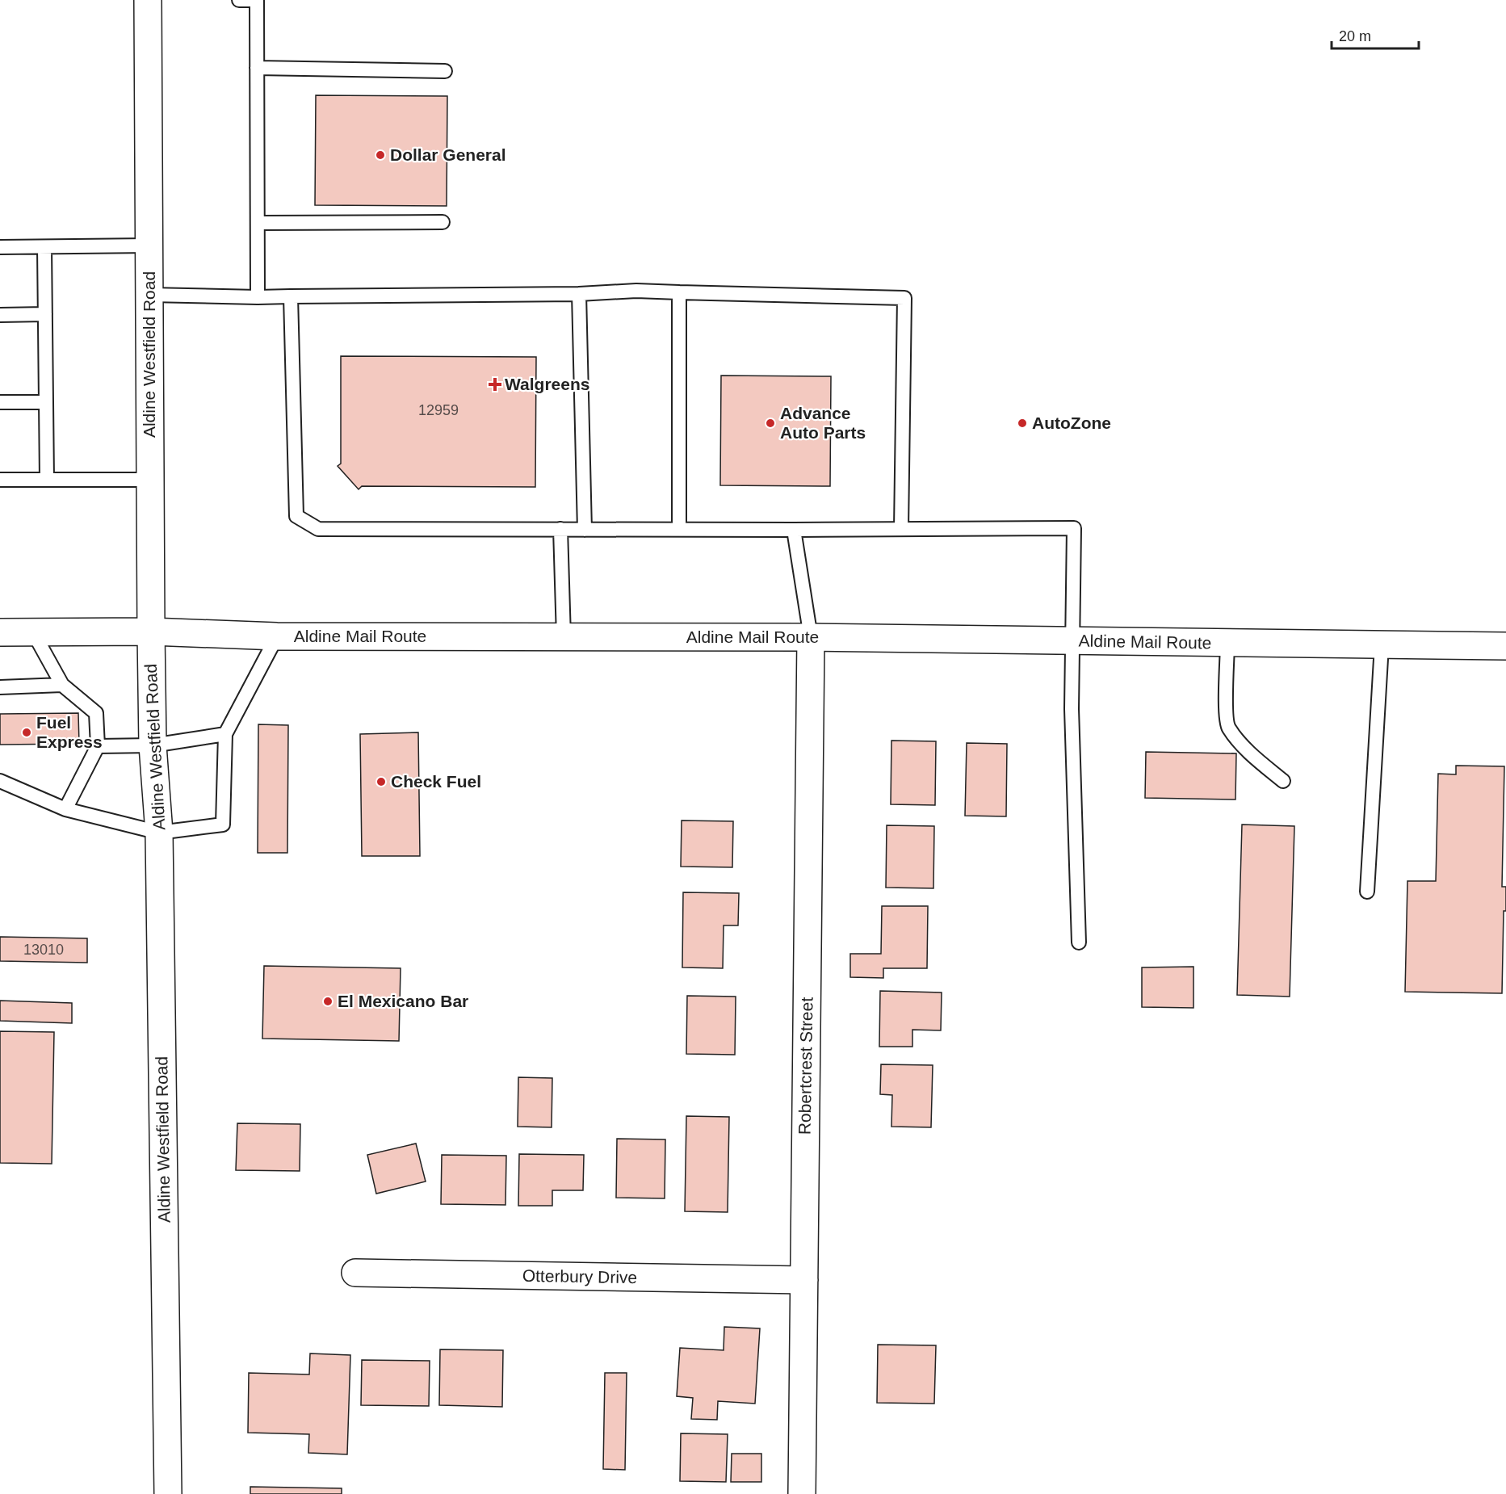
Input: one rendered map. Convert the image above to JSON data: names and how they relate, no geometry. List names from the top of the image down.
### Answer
{
  "streets": {
    "main road": [
      "Aldine Westfield Road",
      "Aldine Mail Route",
      "Robertcrest Street",
      "Otterbury Drive"
    ]
  },
  "crossings": [
    ["Aldine Westfield Road", "Aldine Mail Route"],
    ["Aldine Mail Route", "Robertcrest Street"],
    ["Robertcrest Street", "Otterbury Drive"]
  ],
  "places": {
    "other": [
      "Dollar General",
      "Advance Auto Parts",
      "AutoZone",
      "Fuel Express",
      "Check Fuel",
      "El Mexicano Bar"
    ],
    "health": ["Walgreens"]
  },
  "house_numbers": ["12959", "13010"],
  "scale_bar": "20 m"
}
